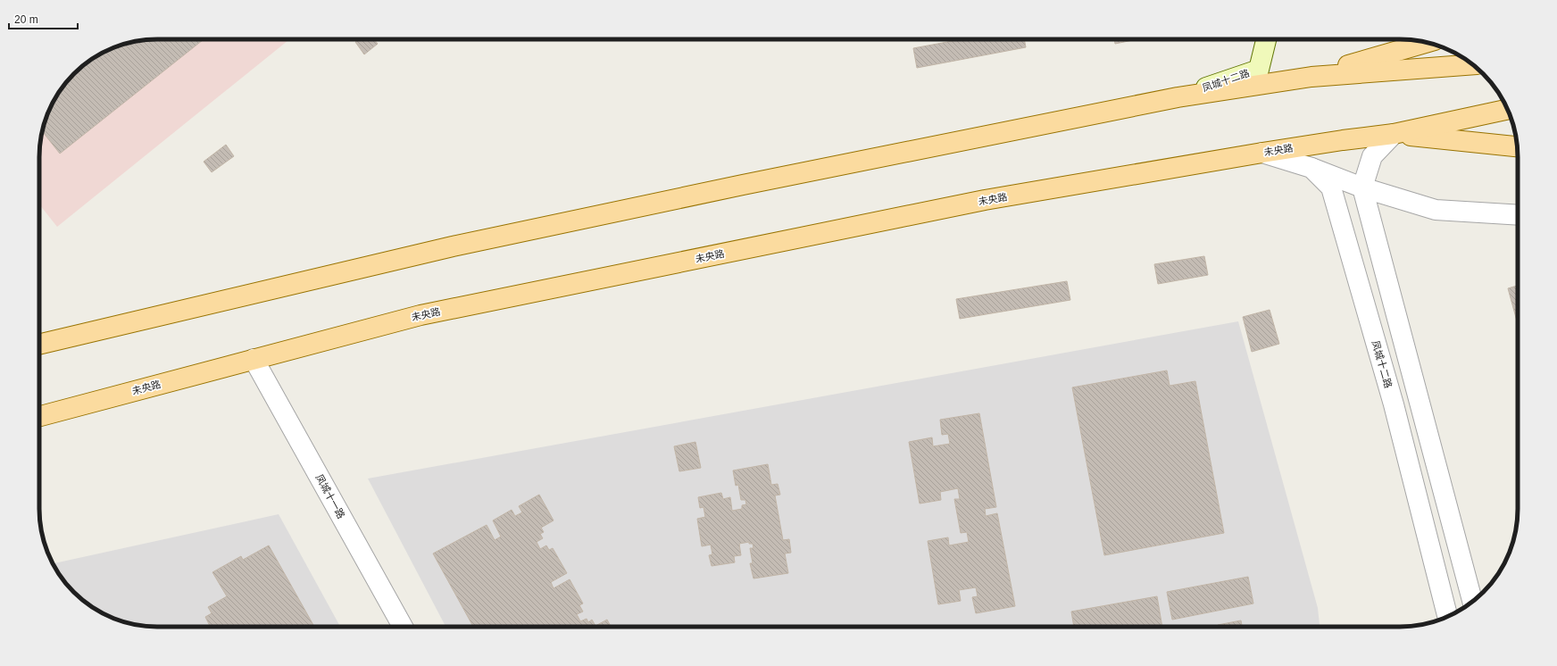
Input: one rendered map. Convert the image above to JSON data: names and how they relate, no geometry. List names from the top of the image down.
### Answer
{
  "streets": {
    "main road": ["凤城十二路", "未央路"],
    "street": ["凤城十一路"]
  },
  "crossings": [
    ["凤城十二路", "未央路"],
    ["未央路", "凤城十一路"]
  ],
  "scale_bar": "20 m"
}
